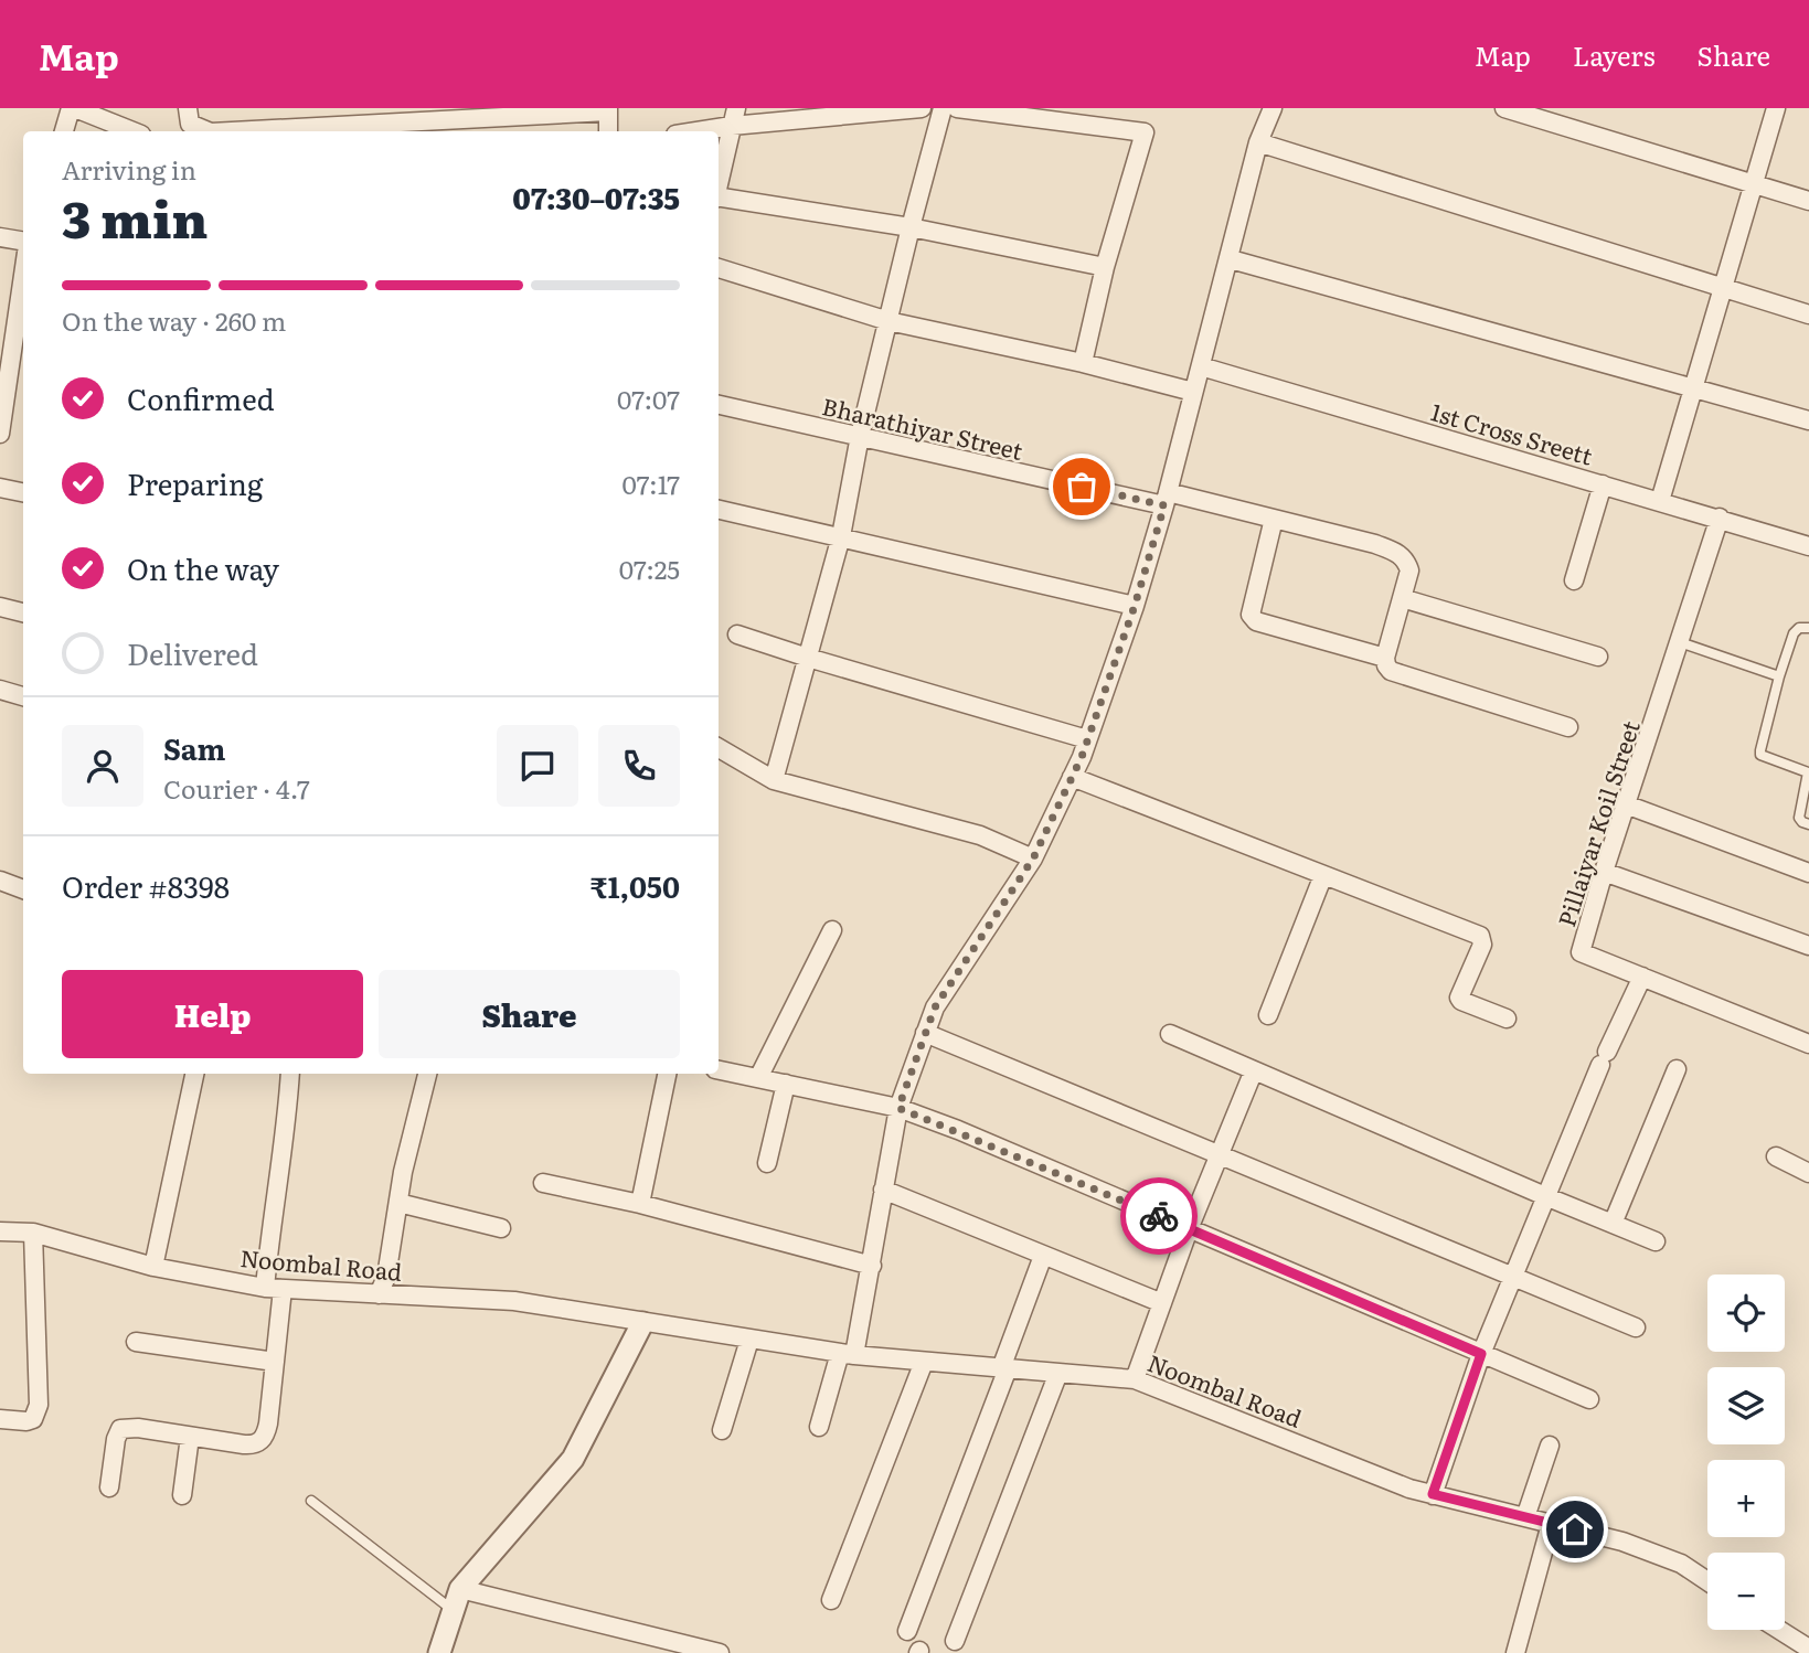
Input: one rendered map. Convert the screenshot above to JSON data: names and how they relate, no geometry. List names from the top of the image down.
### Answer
{
  "streets": {
    "street": [
      "Bharathiyar Street",
      "1st Cross Sreett",
      "Pillaiyar Koil Street",
      "Noombal Road"
    ]
  },
  "crossings": [
    ["1st Cross Sreett", "Pillaiyar Koil Street"]
  ],
  "page": {
    "header": "Map",
    "nav": ["Map", "Layers", "Share"],
    "heading": ["3 min", "Arriving in", "07:30–07:35"],
    "panel": [
      "Sam",
      "Courier · 4.7",
      "Order #8398",
      "₹1,050"
    ],
    "bar": "On the way · 260 m",
    "list": [
      ["Confirmed", "07:07"],
      ["Preparing", "07:17"],
      ["On the way", "07:25"],
      "Delivered"
    ],
    "buttons": ["Help", "Share"],
    "map_buttons": ["+", "−"]
  }
}
